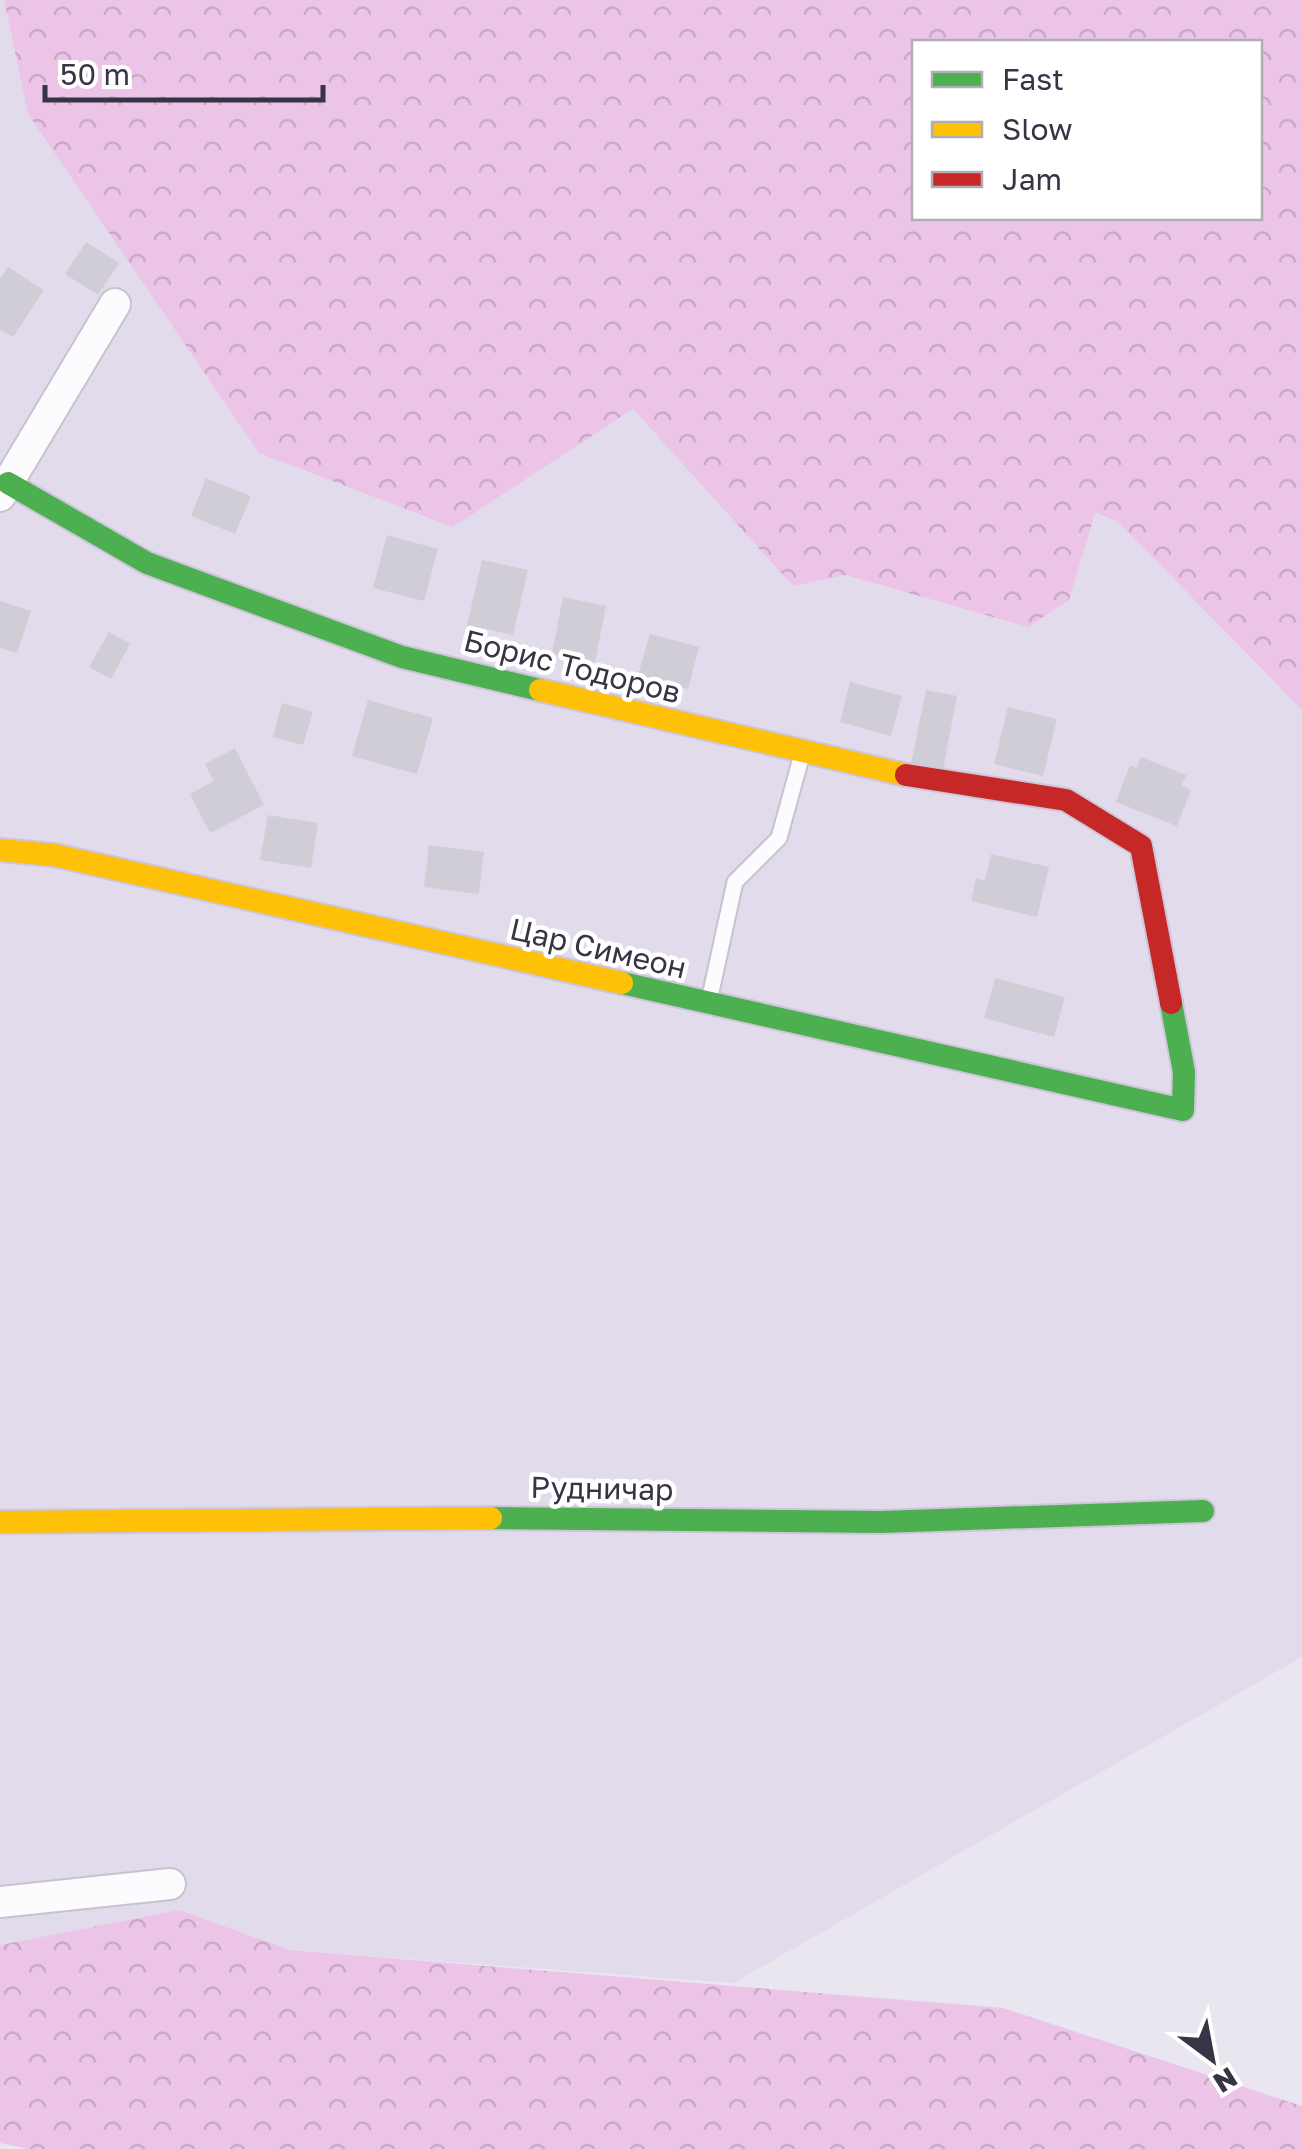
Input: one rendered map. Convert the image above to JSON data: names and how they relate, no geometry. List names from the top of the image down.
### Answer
{
  "streets": {
    "street": ["Борис Тодоров", "Цар Симеон", "Рудничар"]
  },
  "crossings": [
    ["Борис Тодоров", "Цар Симеон"]
  ],
  "legend": ["Fast", "Slow", "Jam"],
  "scale_bar": "50 m",
  "north": "bottom right"
}
